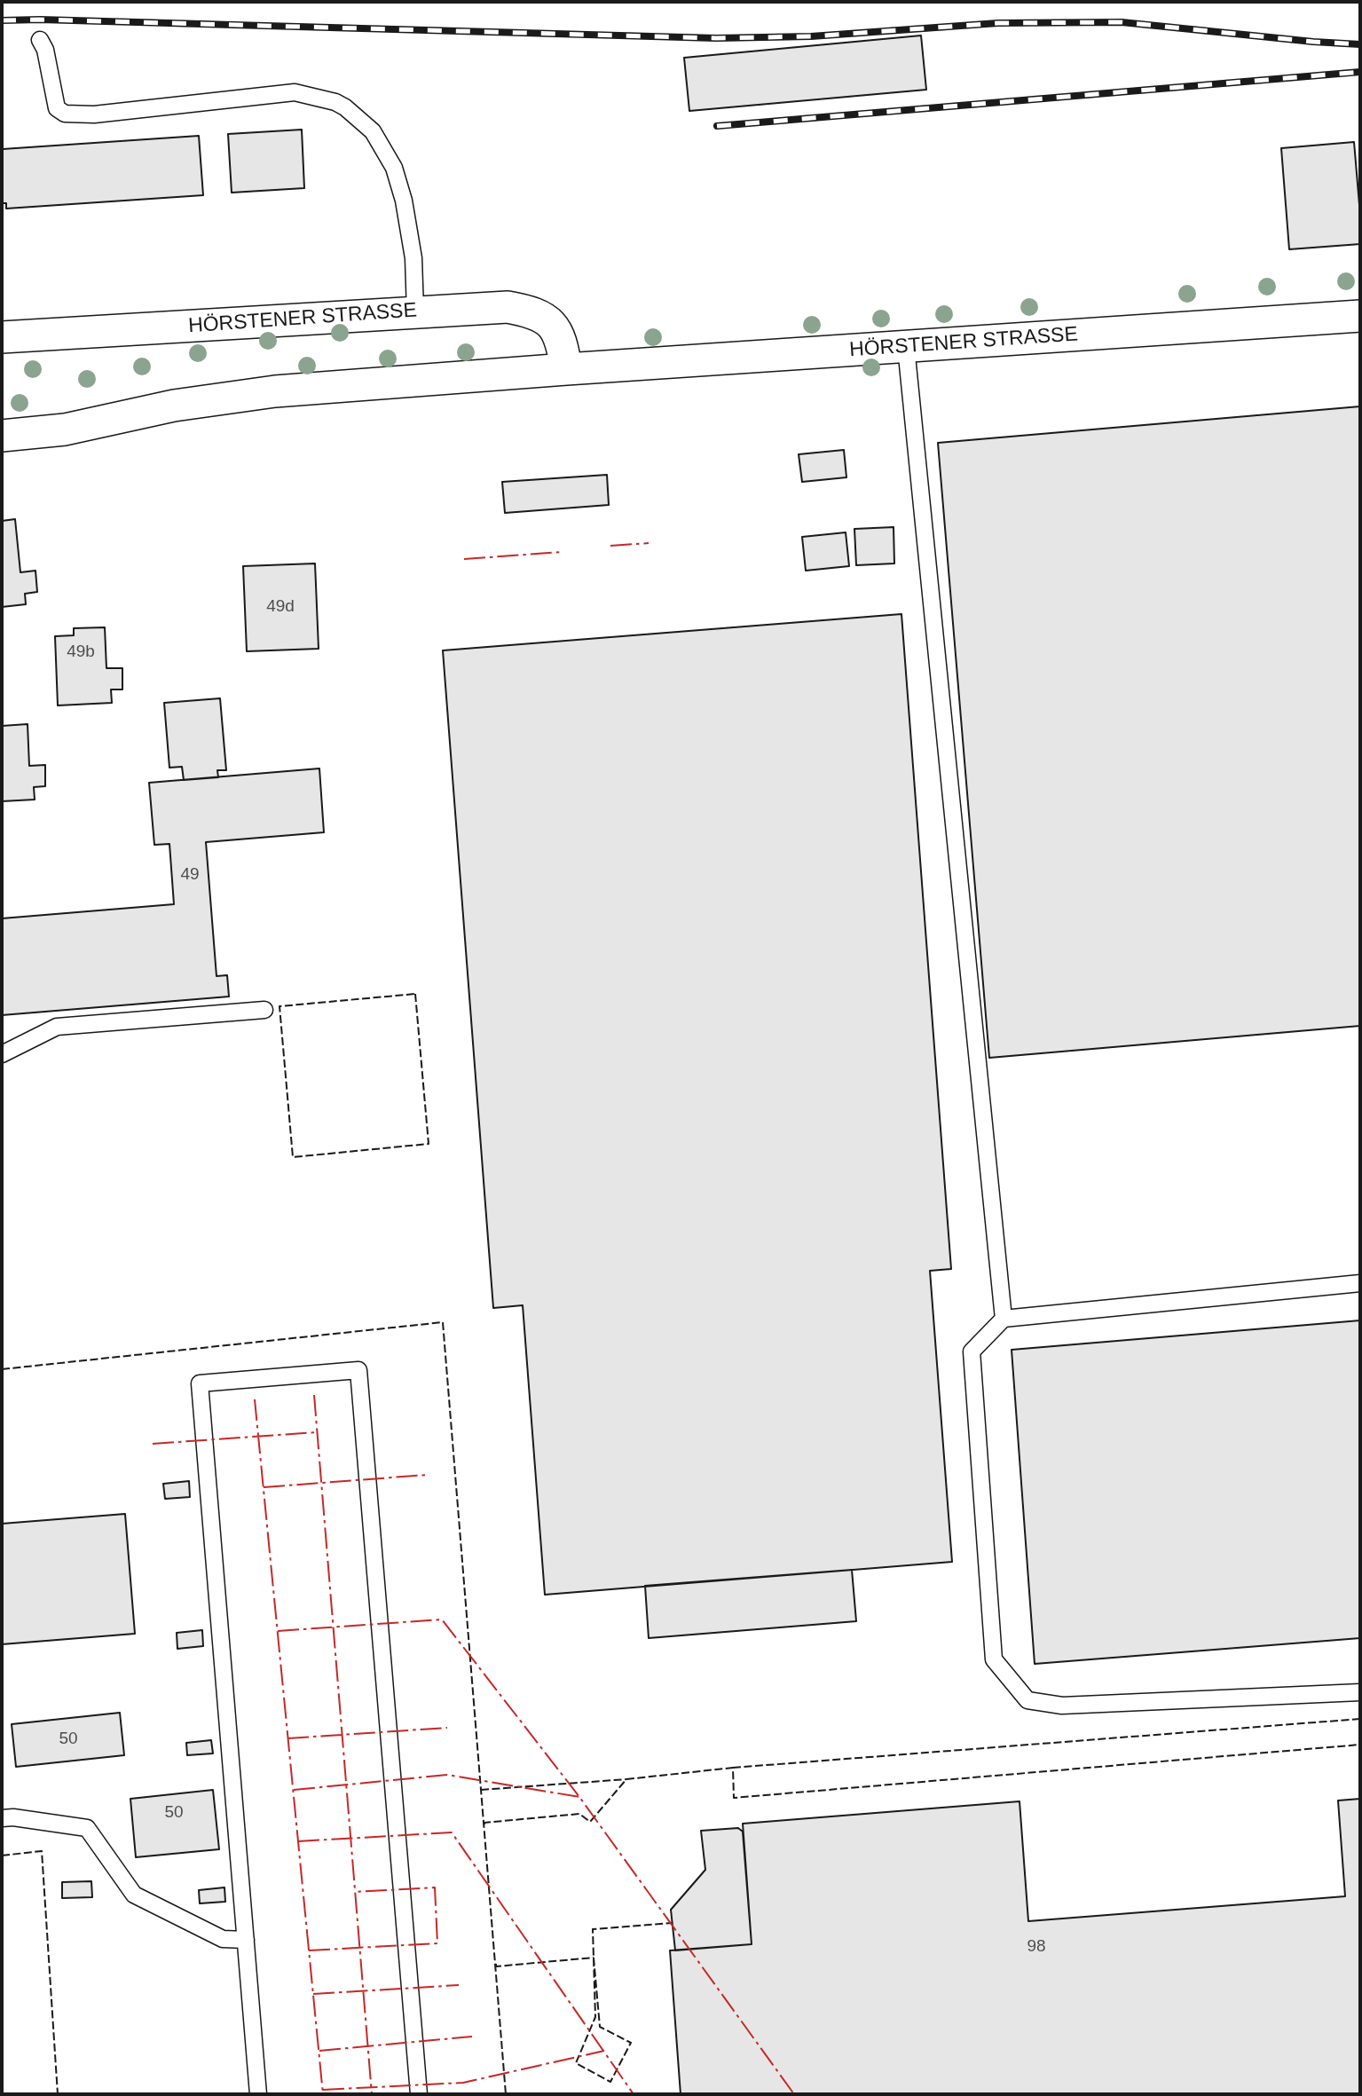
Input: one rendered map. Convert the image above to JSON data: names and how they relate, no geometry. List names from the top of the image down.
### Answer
{
  "streets": {
    "street": ["HÖRSTENER STRASSE"]
  },
  "house_numbers": [
    "49d",
    "49b",
    "49",
    "50",
    "50",
    "98"
  ]
}
